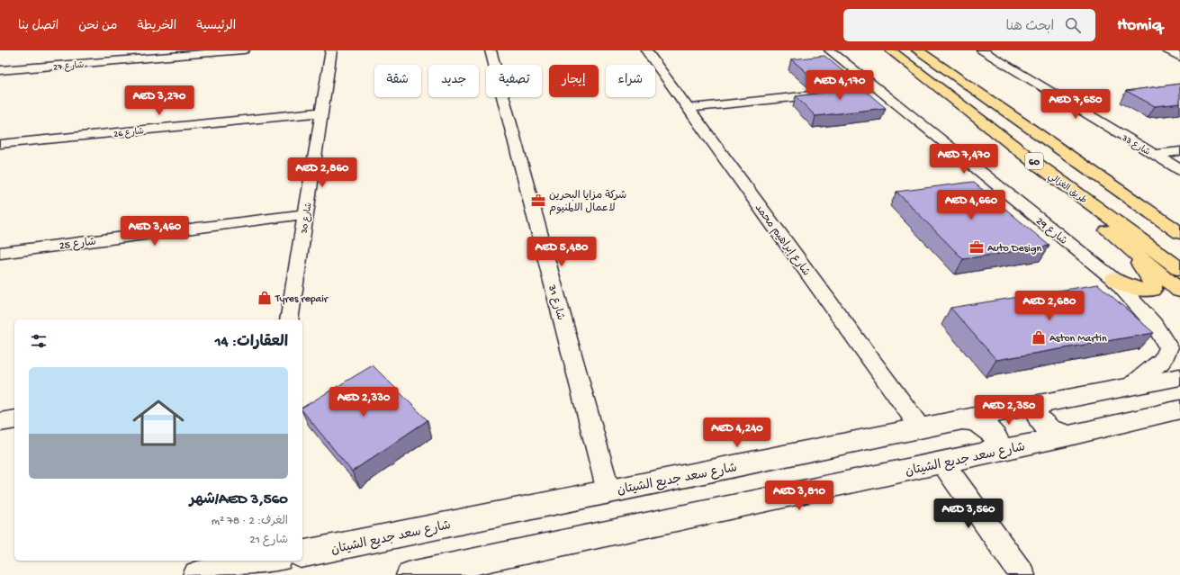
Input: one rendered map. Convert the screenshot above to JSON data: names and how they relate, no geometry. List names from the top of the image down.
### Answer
{
  "streets": {
    "highway": ["60", "طريق الغزالي"],
    "street": [
      "شارع 27",
      "شارع 26",
      "شارع 33",
      "شارع 30",
      "شارع 29",
      "شارع إبراهيم محمد",
      "شارع 25",
      "شارع 31",
      "شارع سعد جديع الشيتان"
    ]
  },
  "crossings": [
    ["شارع 26", "شارع 30"],
    ["شارع 30", "شارع 25"],
    ["شارع 29", "شارع سعد جديع الشيتان"],
    ["شارع إبراهيم محمد", "شارع سعد جديع الشيتان"],
    ["شارع 31", "شارع سعد جديع الشيتان"]
  ],
  "places": {
    "office": ["شركة مزايا البحرين لاعمال الالمنيوم", "Auto Design"],
    "shop": ["Tyres repair", "Aston Martin"]
  },
  "page": {
    "header": "Homiq",
    "search": "ابحث هنا",
    "nav": [
      "الرئيسية",
      "الخريطة",
      "من نحن",
      "اتصل بنا"
    ],
    "chip": [
      "شراء",
      "إيجار",
      "تصفية",
      "جديد",
      "شقة"
    ],
    "price": [
      "AED 4,170",
      "AED 3,270",
      "AED 7,650",
      "AED 7,470",
      "AED 2,860",
      "AED 4,660",
      "AED 3,460",
      "AED 5,480",
      "AED 2,680",
      "AED 2,330",
      "AED 2,350",
      "AED 4,240",
      "AED 3,810",
      "AED 3,560"
    ],
    "heading": "العقارات: 14",
    "list": [
      {
        "name": "AED 3,560/شهر",
        "note": "الغرف: 2 · 78 m² · شارع 21"
      }
    ]
  }
}
